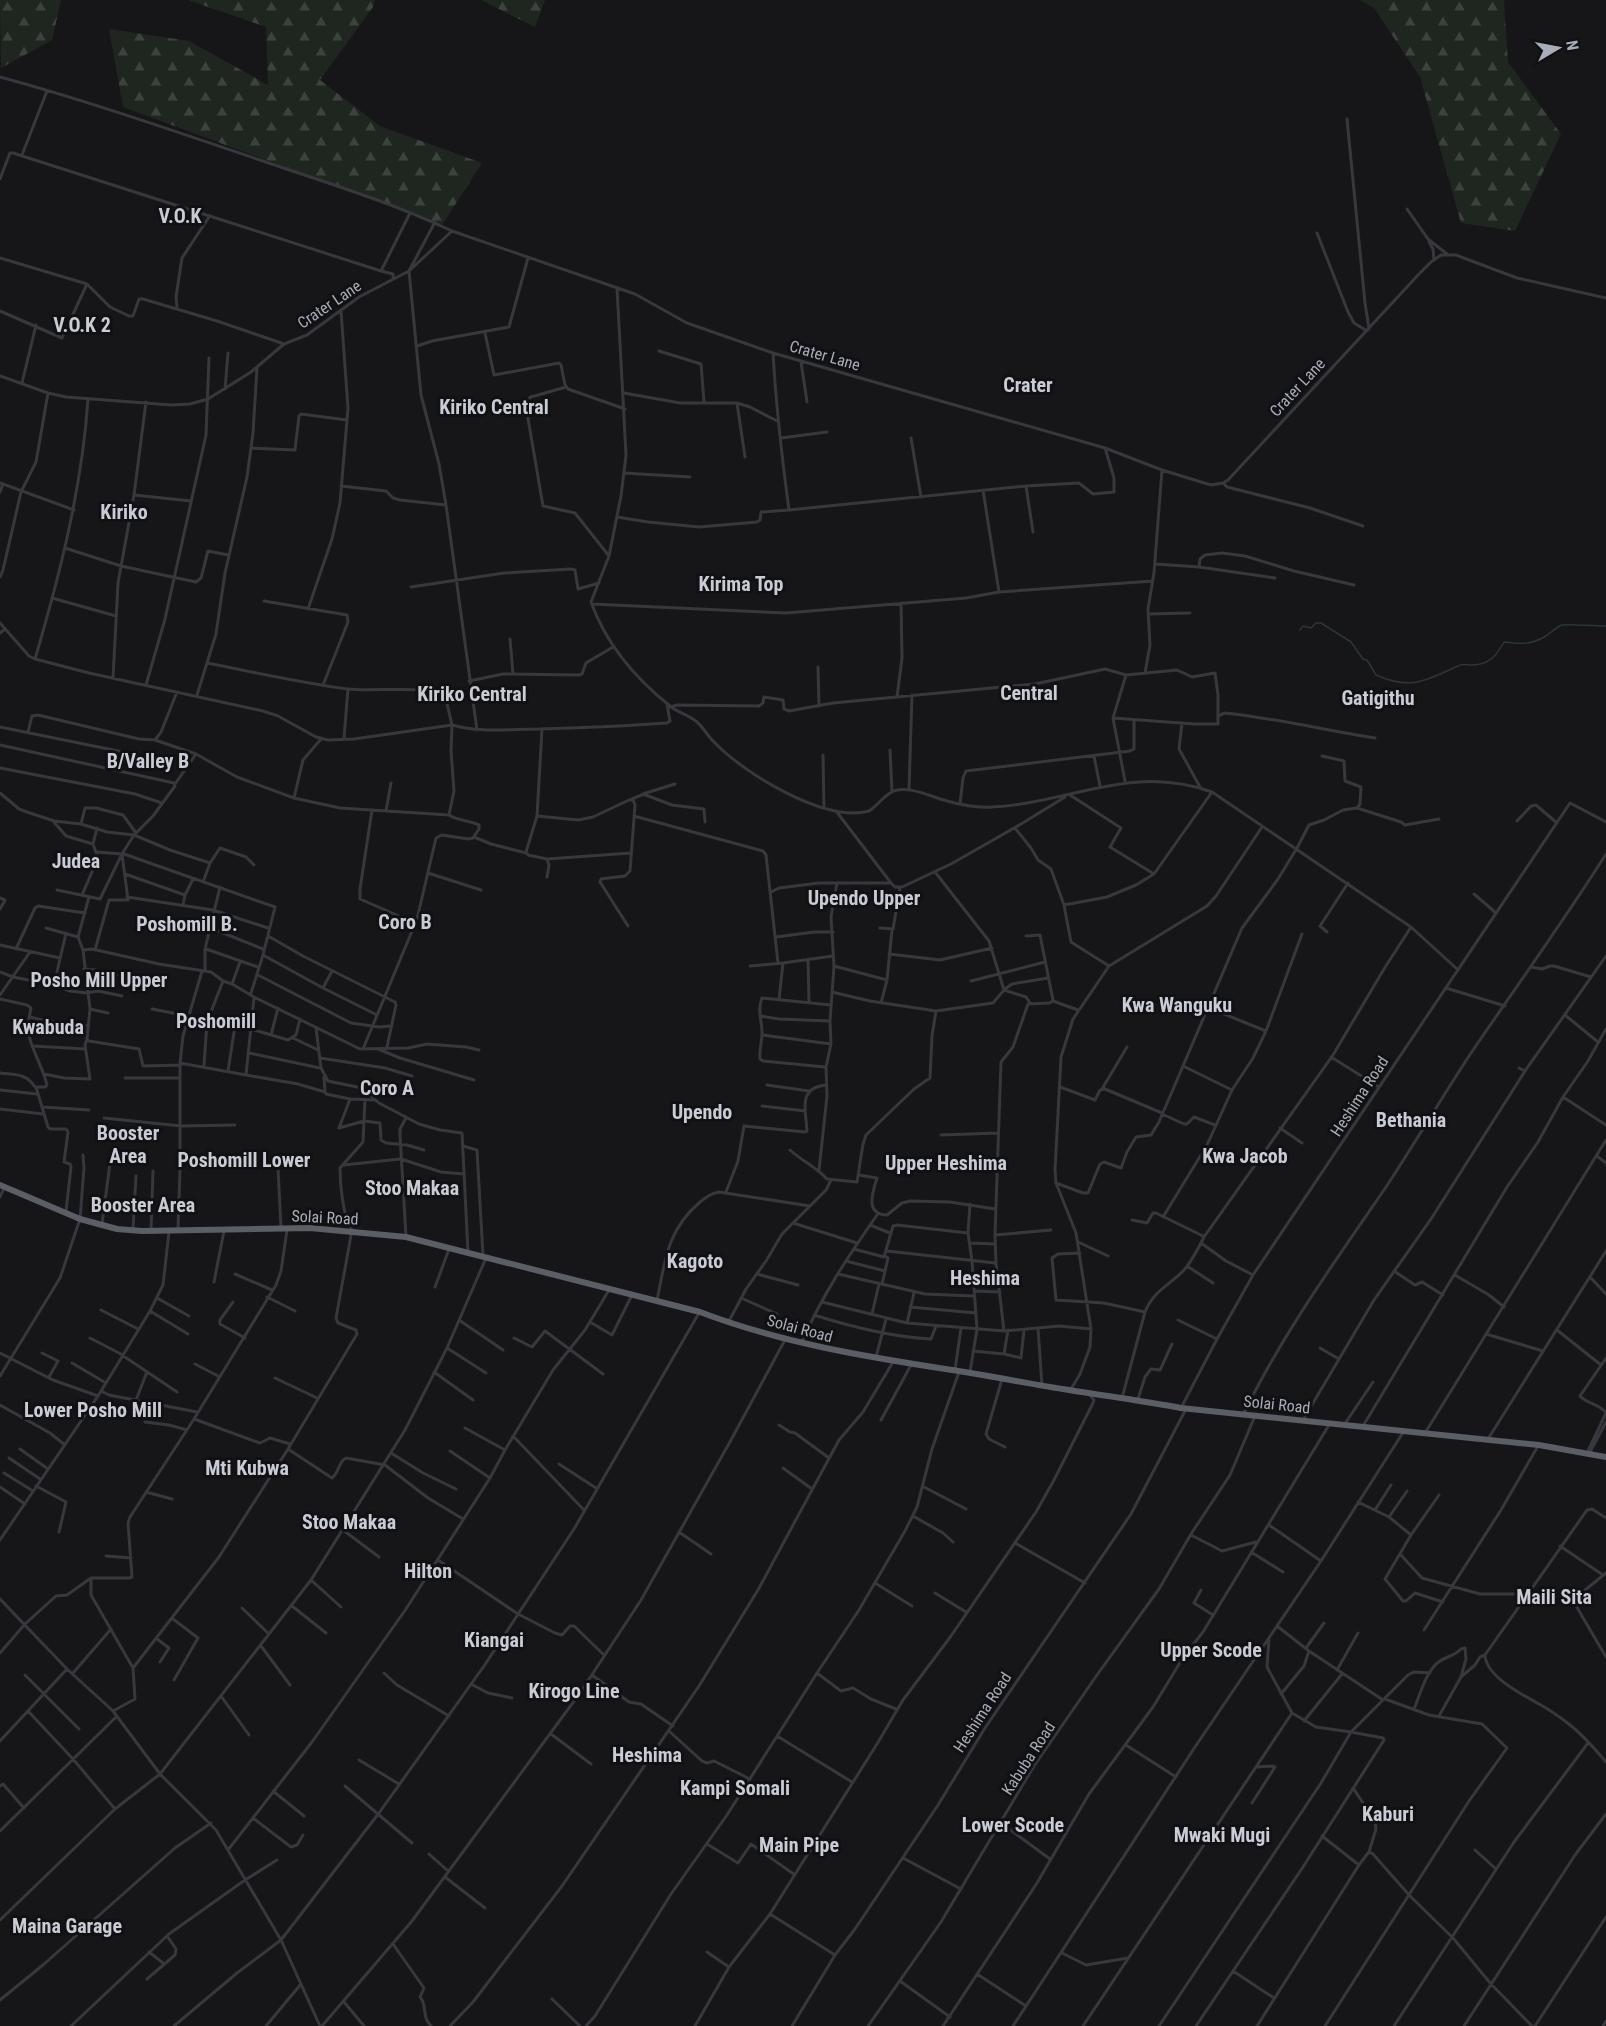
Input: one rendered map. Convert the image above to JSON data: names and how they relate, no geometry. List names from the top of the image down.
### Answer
{
  "streets": {
    "highway": ["Solai Road"],
    "street": ["Crater Lane", "Heshima Road", "Kabuba Road"]
  },
  "crossings": [
    ["Heshima Road", "Solai Road"],
    ["Solai Road", "Kabuba Road"]
  ],
  "districts": [
    "V.O.K",
    "V.O.K 2",
    "Crater",
    "Kiriko Central",
    "Kiriko",
    "Kirima Top",
    "Central",
    "Kiriko Central",
    "Gatigithu",
    "B/Valley B",
    "Judea",
    "Upendo Upper",
    "Coro B",
    "Poshomill B.",
    "Posho Mill Upper",
    "Kwa Wanguku",
    "Poshomill",
    "Kwabuda",
    "Coro A",
    "Upendo",
    "Bethania",
    "Booster Area",
    "Kwa Jacob",
    "Poshomill Lower",
    "Upper Heshima",
    "Stoo Makaa",
    "Booster Area",
    "Kagoto",
    "Heshima",
    "Lower Posho Mill",
    "Mti Kubwa",
    "Stoo Makaa",
    "Hilton",
    "Maili Sita",
    "Kiangai",
    "Upper Scode",
    "Kirogo Line",
    "Heshima",
    "Kampi Somali",
    "Kaburi",
    "Lower Scode",
    "Mwaki Mugi",
    "Main Pipe",
    "Maina Garage"
  ],
  "north": "right"
}
